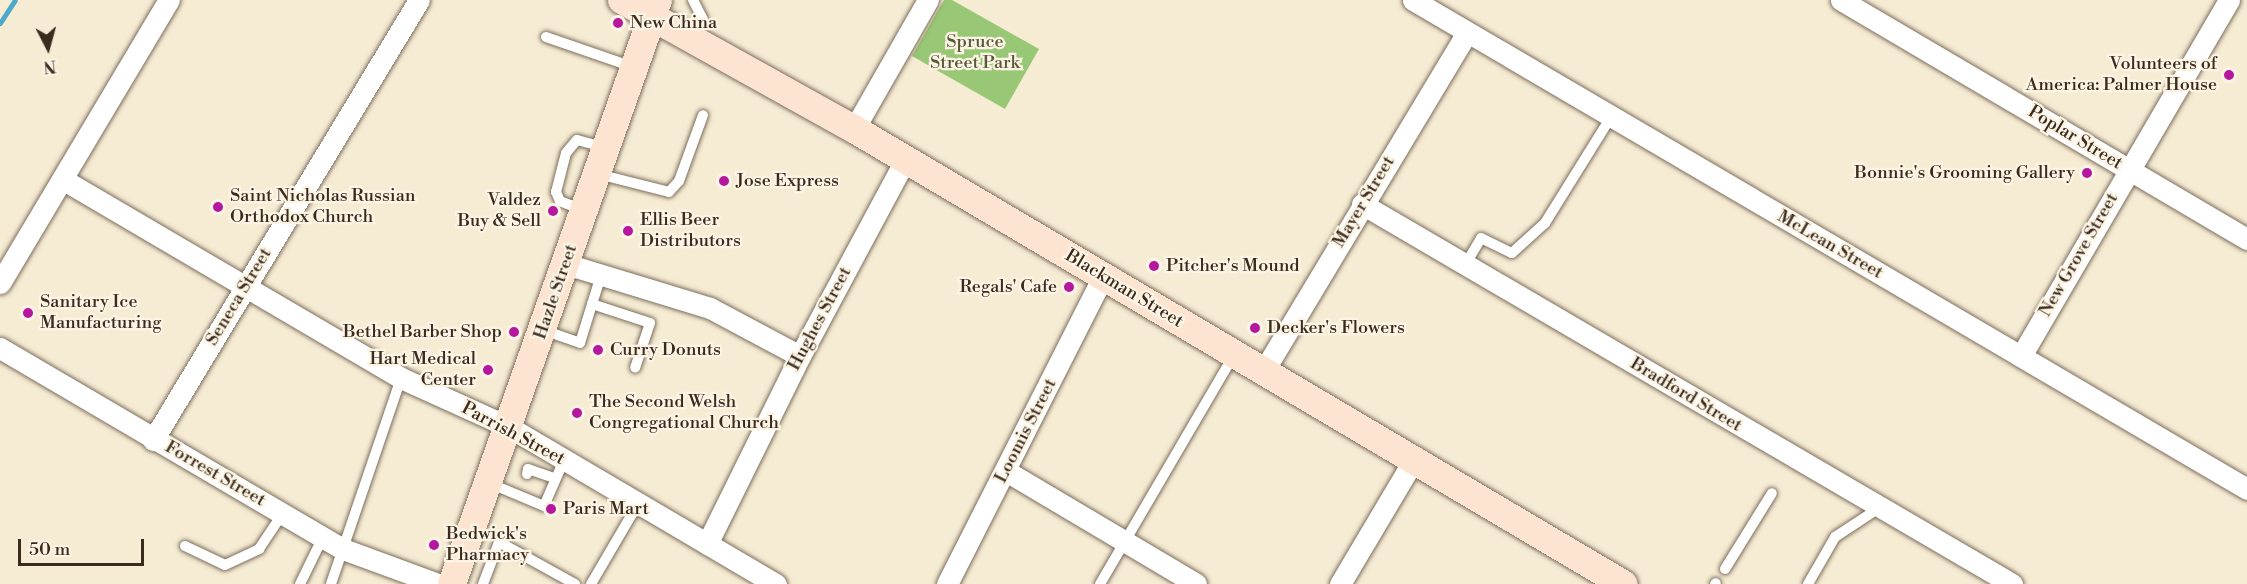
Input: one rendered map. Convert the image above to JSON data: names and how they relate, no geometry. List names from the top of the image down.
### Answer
{
  "streets": {
    "main road": ["Blackman Street", "Hazle Street"],
    "street": [
      "Poplar Street",
      "Mayer Street",
      "McLean Street",
      "New Grove Street",
      "Seneca Street",
      "Hughes Street",
      "Bradford Street",
      "Loomis Street",
      "Parrish Street",
      "Forrest Street"
    ]
  },
  "crossings": [
    ["Poplar Street", "New Grove Street"],
    ["Mayer Street", "McLean Street"],
    ["Mayer Street", "Blackman Street"],
    ["Mayer Street", "Bradford Street"],
    ["McLean Street", "New Grove Street"],
    ["Blackman Street", "Hazle Street"],
    ["Blackman Street", "Hughes Street"],
    ["Blackman Street", "Loomis Street"],
    ["Hazle Street", "Parrish Street"],
    ["Seneca Street", "Parrish Street"],
    ["Seneca Street", "Forrest Street"],
    ["Hughes Street", "Parrish Street"]
  ],
  "parks": ["Spruce Street Park"],
  "places": [
    "New China",
    "Volunteers of America: Palmer House",
    "Bonnie's Grooming Gallery",
    "Jose Express",
    "Saint Nicholas Russian Orthodox Church",
    "Valdez Buy & Sell",
    "Ellis Beer Distributors",
    "Pitcher's Mound",
    "Regals' Cafe",
    "Sanitary Ice Manufacturing",
    "Decker's Flowers",
    "Bethel Barber Shop",
    "Curry Donuts",
    "Hart Medical Center",
    "The Second Welsh Congregational Church",
    "Paris Mart",
    "Bedwick's Pharmacy"
  ],
  "scale_bar": "50 m",
  "north": "bottom"
}
